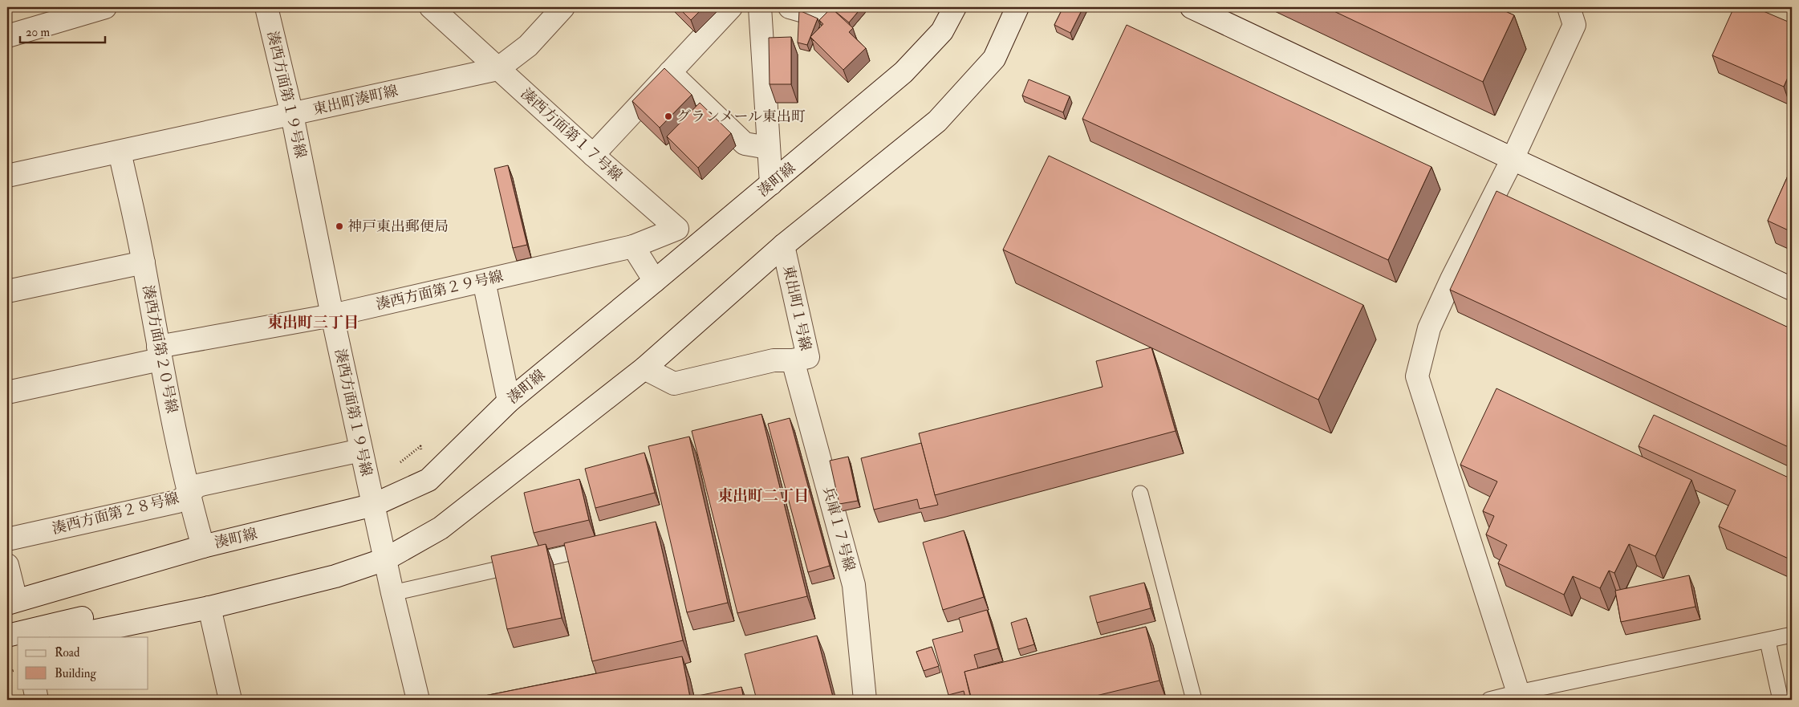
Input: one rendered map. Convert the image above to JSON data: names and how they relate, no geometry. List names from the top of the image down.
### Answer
{
  "streets": {
    "street": [
      "湊西方面第１９号線",
      "東出町湊町線",
      "湊西方面第１７号線",
      "湊町線",
      "湊西方面第２９号線",
      "東出町１号線",
      "湊西方面第２０号線",
      "湊西方面第２８号線",
      "兵庫１７号線"
    ]
  },
  "crossings": [
    ["湊西方面第１９号線", "東出町湊町線"],
    ["湊西方面第１９号線", "湊町線"],
    ["湊西方面第１９号線", "湊西方面第２９号線"],
    ["湊西方面第１９号線", "湊西方面第２８号線"],
    ["東出町湊町線", "湊西方面第１７号線"],
    ["東出町湊町線", "湊西方面第２０号線"],
    ["湊西方面第１７号線", "湊西方面第２９号線"],
    ["湊町線", "湊西方面第２０号線"],
    ["湊西方面第２９号線", "湊西方面第２０号線"],
    ["東出町１号線", "兵庫１７号線"],
    ["湊西方面第２０号線", "湊西方面第２８号線"]
  ],
  "districts": ["東出町三丁目", "東出町二丁目"],
  "places": ["グランメール東出町", "神戸東出郵便局"],
  "legend": ["Road", "Building"],
  "scale_bar": "20 m"
}
